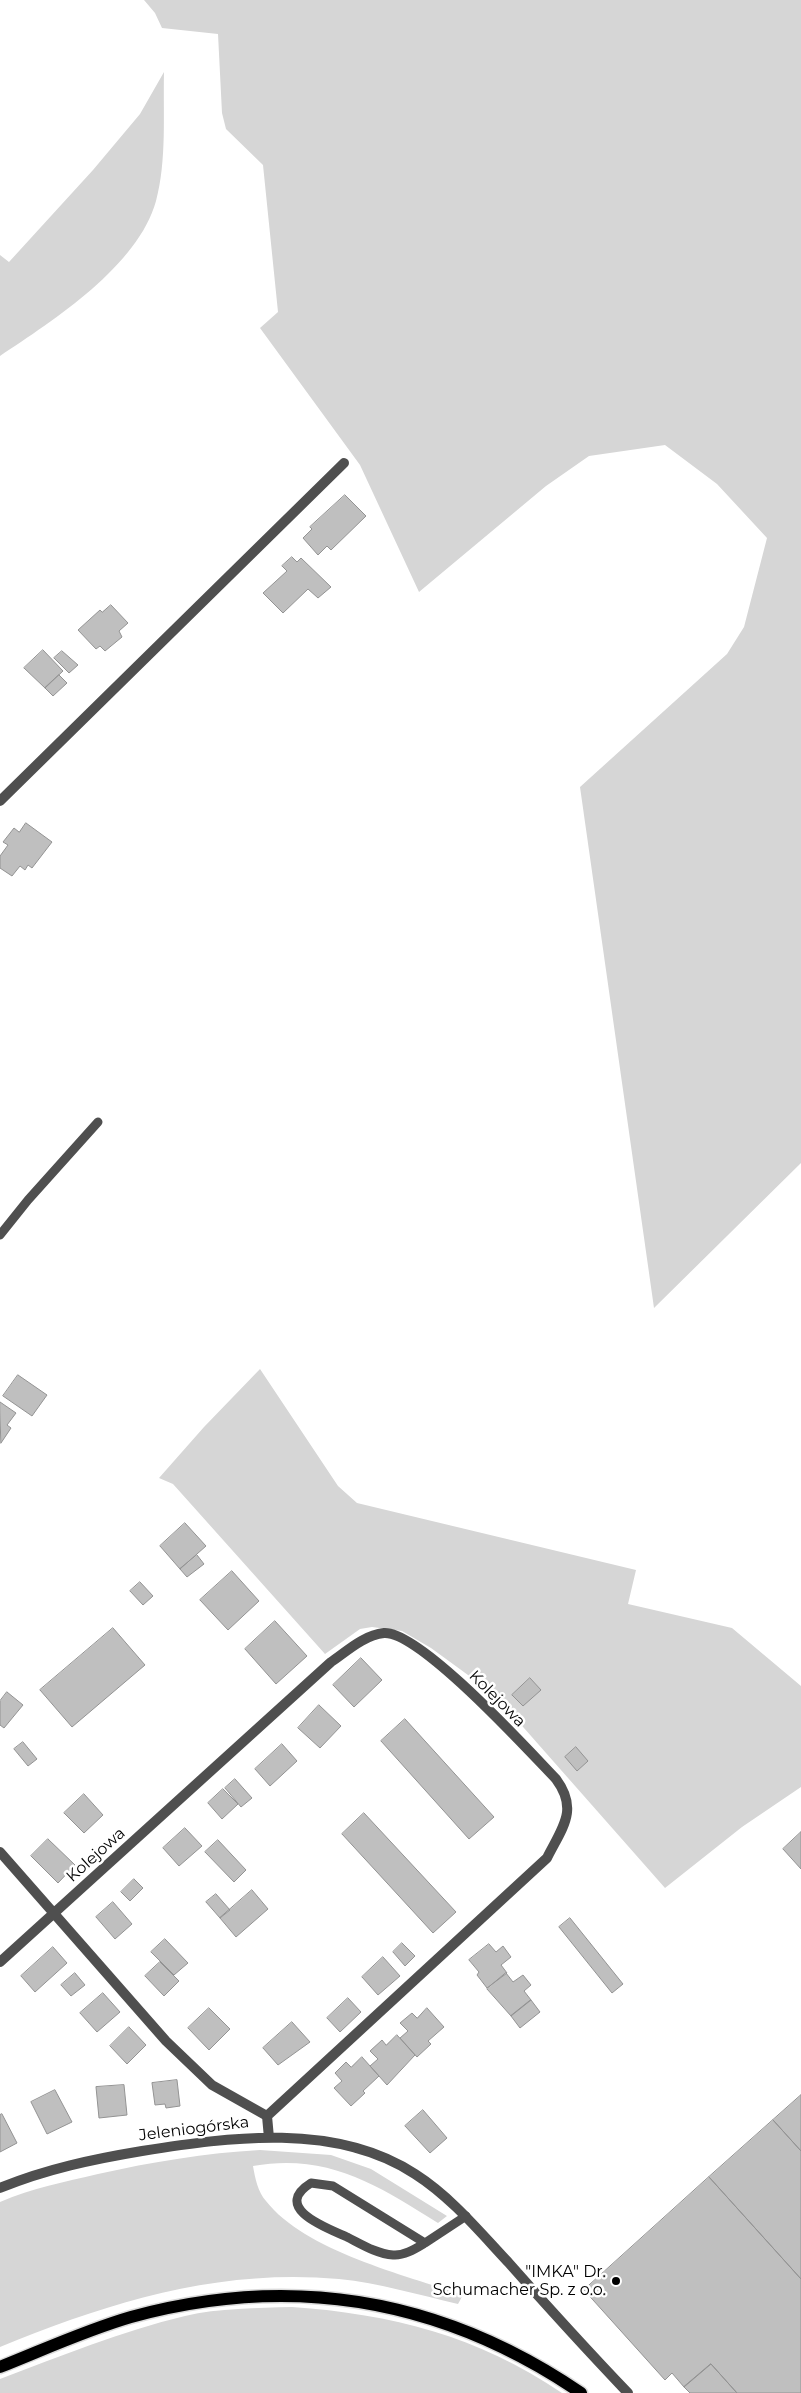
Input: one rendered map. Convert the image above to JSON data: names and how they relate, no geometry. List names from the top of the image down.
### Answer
{
  "streets": {
    "street": ["Kolejowa", "Jeleniogórska"]
  },
  "places": ["\"IMKA\" Dr. Schumacher Sp. z o.o."]
}
